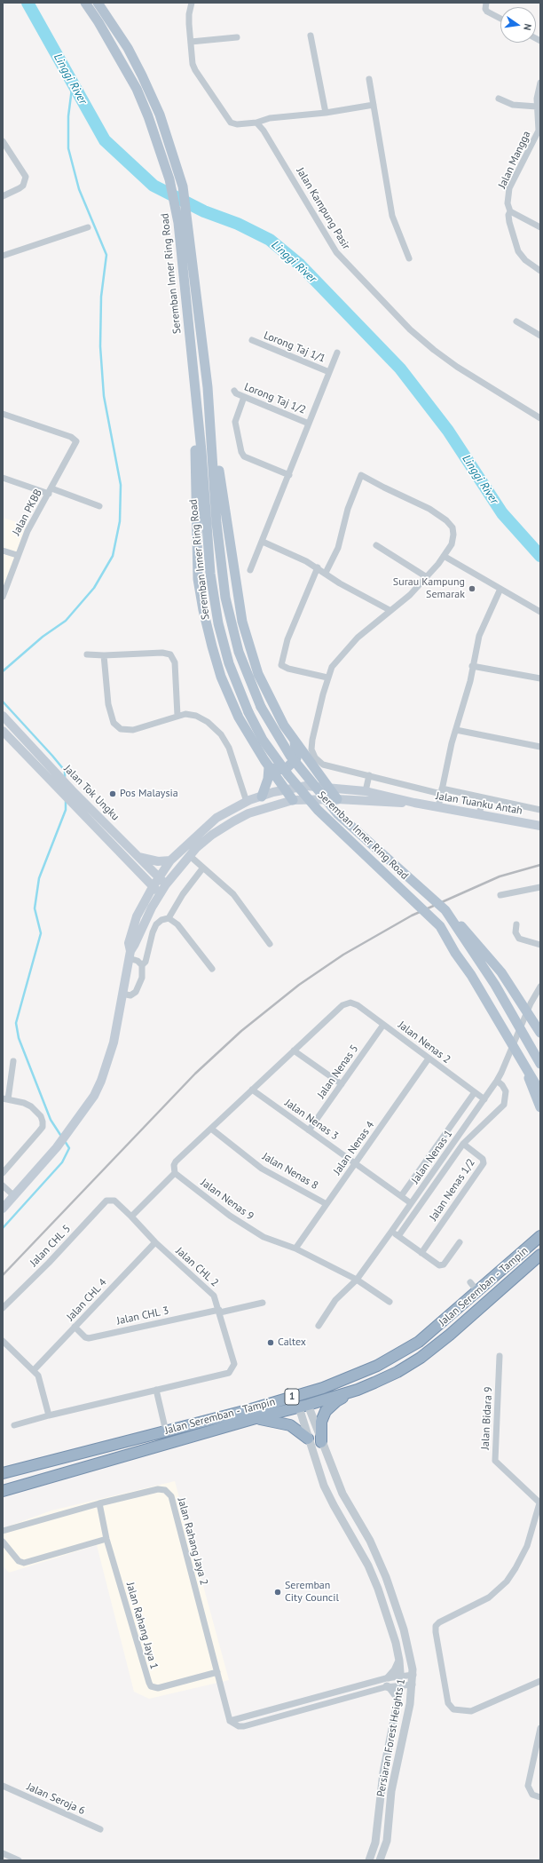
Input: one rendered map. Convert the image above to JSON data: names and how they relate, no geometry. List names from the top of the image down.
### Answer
{
  "streets": {
    "highway": ["Jalan Seremban - Tampin", "1"],
    "main road": ["Seremban Inner Ring Road", "Jalan Tok Ungku", "Jalan Tuanku Antah"],
    "street": [
      "Jalan Mangga",
      "Jalan Kampung Pasir",
      "Lorong Taj 1/1",
      "Lorong Taj 1/2",
      "Jalan PKBB",
      "Jalan Nenas 2",
      "Jalan Nenas 5",
      "Jalan Nenas 3",
      "Jalan Nenas 4",
      "Jalan Nenas 1",
      "Jalan Nenas 8",
      "Jalan Nenas 1/2",
      "Jalan Nenas 9",
      "Jalan CHL 5",
      "Jalan CHL 2",
      "Jalan CHL 4",
      "Jalan CHL 3",
      "Jalan Bidara 9",
      "Jalan Rahang Jaya 2",
      "Jalan Rahang Jaya 1",
      "Persiaran Forest Heights 1",
      "Jalan Seroja 6"
    ]
  },
  "crossings": [
    ["Jalan Tok Ungku", "Jalan Tuanku Antah"],
    ["Jalan Nenas 2", "Jalan Nenas 5"],
    ["Jalan Nenas 2", "Jalan Nenas 4"],
    ["Jalan Nenas 2", "Jalan Nenas 1"],
    ["Jalan Nenas 5", "Jalan Nenas 3"],
    ["Jalan Nenas 3", "Jalan Nenas 4"],
    ["Jalan Nenas 3", "Jalan Nenas 1"],
    ["Jalan Nenas 4", "Jalan Nenas 8"],
    ["Jalan Nenas 4", "Jalan Nenas 9"],
    ["Jalan Nenas 1", "Jalan Nenas 9"],
    ["Jalan CHL 5", "Jalan CHL 2"],
    ["Jalan CHL 2", "Jalan CHL 4"],
    ["Jalan CHL 2", "Jalan CHL 3"],
    ["Jalan Seremban - Tampin", "Persiaran Forest Heights 1"],
    ["Jalan CHL 4", "Jalan CHL 3"],
    ["Jalan Rahang Jaya 2", "Jalan Rahang Jaya 1"]
  ],
  "water": ["Linggi River"],
  "places": [
    "Surau Kampung Semarak",
    "Pos Malaysia",
    "Caltex",
    "Seremban City Council"
  ],
  "north": "right"
}
